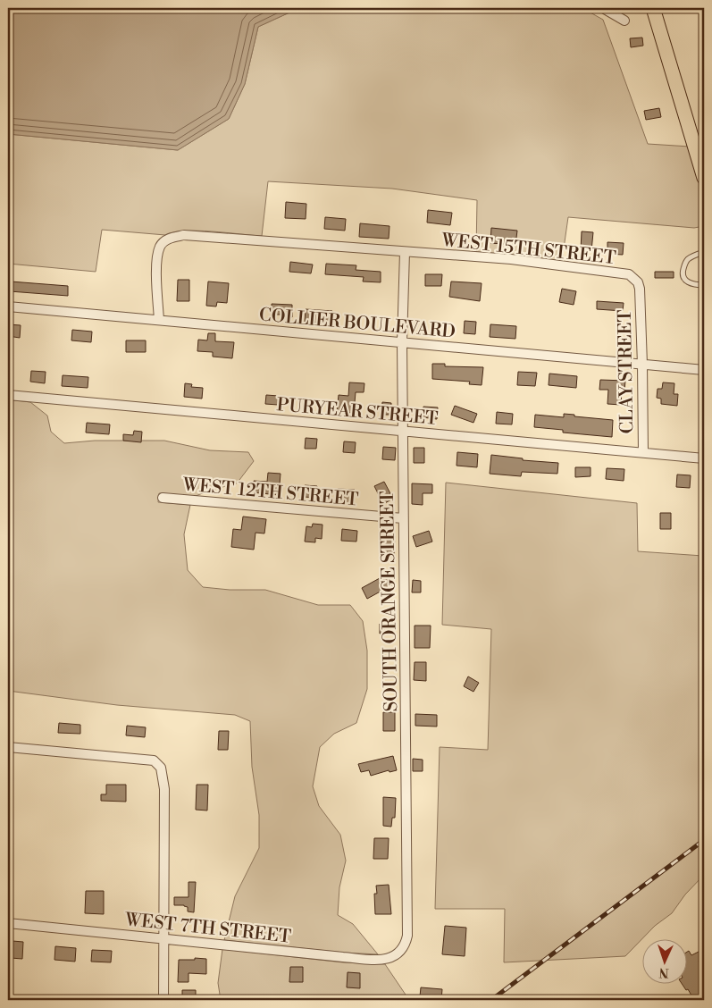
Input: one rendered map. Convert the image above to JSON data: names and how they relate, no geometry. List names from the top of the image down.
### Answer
{
  "streets": {
    "street": [
      "WEST 15TH STREET",
      "COLLIER BOULEVARD",
      "CLAY STREET",
      "PURYEAR STREET",
      "WEST 12TH STREET",
      "SOUTH ORANGE STREET",
      "WEST 7TH STREET"
    ]
  },
  "crossings": [
    ["WEST 15TH STREET", "COLLIER BOULEVARD"],
    ["WEST 15TH STREET", "CLAY STREET"],
    ["WEST 15TH STREET", "SOUTH ORANGE STREET"],
    ["COLLIER BOULEVARD", "CLAY STREET"],
    ["COLLIER BOULEVARD", "SOUTH ORANGE STREET"],
    ["CLAY STREET", "PURYEAR STREET"],
    ["PURYEAR STREET", "SOUTH ORANGE STREET"],
    ["WEST 12TH STREET", "SOUTH ORANGE STREET"],
    ["SOUTH ORANGE STREET", "WEST 7TH STREET"]
  ],
  "north": "bottom"
}
